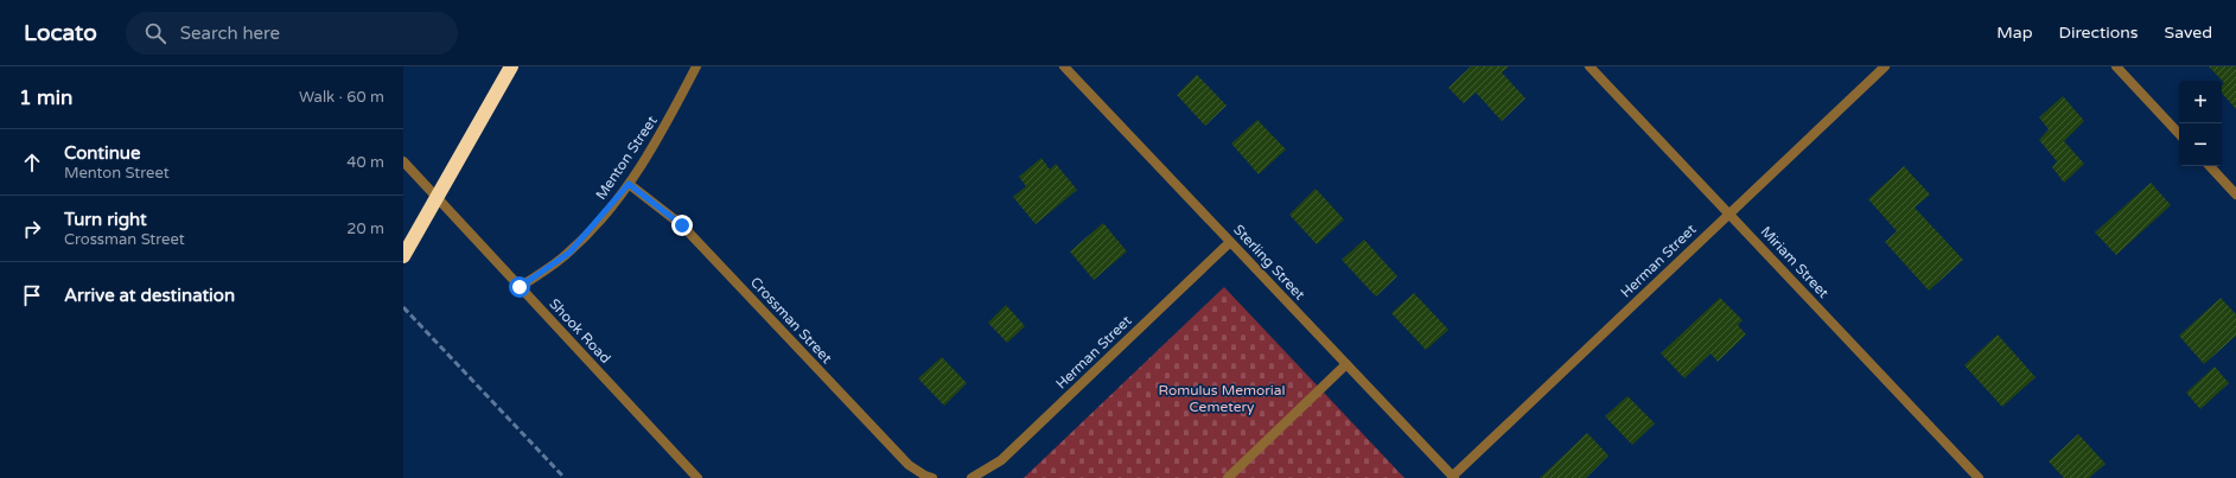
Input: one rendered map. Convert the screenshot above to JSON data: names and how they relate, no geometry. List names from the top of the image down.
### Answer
{
  "streets": {
    "street": [
      "Menton Street",
      "Herman Street",
      "Sterling Street",
      "Miriam Street",
      "Crossman Street",
      "Shook Road"
    ]
  },
  "crossings": [
    ["Menton Street", "Crossman Street"],
    ["Menton Street", "Shook Road"],
    ["Herman Street", "Sterling Street"],
    ["Herman Street", "Miriam Street"]
  ],
  "parks": ["Romulus Memorial Cemetery"],
  "page": {
    "header": "Locato",
    "search": "Search here",
    "nav": ["Map", "Directions", "Saved"],
    "heading": ["1 min", "Walk · 60 m"],
    "map_buttons": ["+", "−"],
    "list": [
      ["Continue", "Menton Street", "40 m"],
      ["Turn right", "Crossman Street", "20 m"],
      "Arrive at destination"
    ]
  }
}
